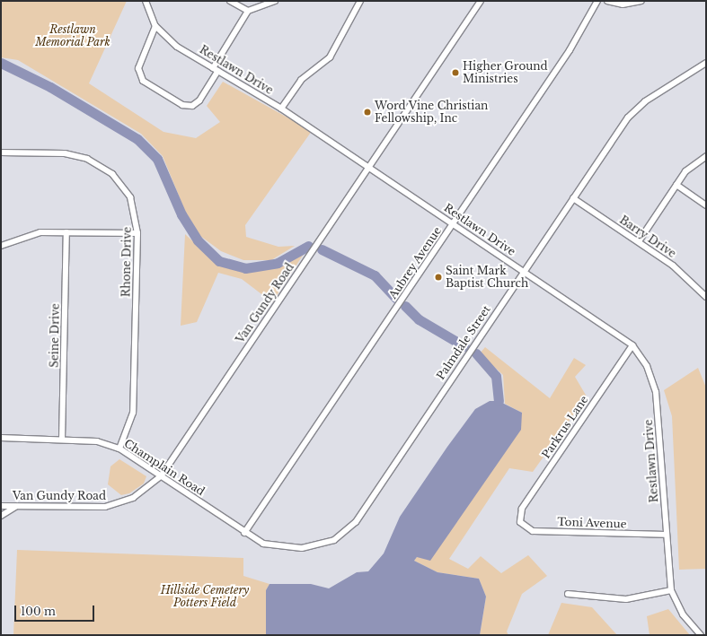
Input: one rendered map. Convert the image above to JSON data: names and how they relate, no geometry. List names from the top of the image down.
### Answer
{
  "streets": {
    "street": [
      "Restlawn Drive",
      "Barry Drive",
      "Rhone Drive",
      "Aubrey Avenue",
      "Van Gundy Road",
      "Seine Drive",
      "Palmdale Street",
      "Parkrus Lane",
      "Champlain Road",
      "Toni Avenue"
    ]
  },
  "crossings": [
    ["Restlawn Drive", "Aubrey Avenue"],
    ["Restlawn Drive", "Van Gundy Road"],
    ["Restlawn Drive", "Palmdale Street"],
    ["Restlawn Drive", "Parkrus Lane"],
    ["Restlawn Drive", "Toni Avenue"],
    ["Barry Drive", "Palmdale Street"],
    ["Rhone Drive", "Champlain Road"],
    ["Aubrey Avenue", "Palmdale Street"],
    ["Aubrey Avenue", "Champlain Road"],
    ["Van Gundy Road", "Champlain Road"],
    ["Seine Drive", "Champlain Road"],
    ["Palmdale Street", "Champlain Road"],
    ["Parkrus Lane", "Toni Avenue"]
  ],
  "parks": ["Restlawn Memorial Park", "Hillside Cemetery Potters Field"],
  "places": ["Higher Ground Ministries", "Word Vine Christian Fellowship, Inc", "Saint Mark Baptist Church"],
  "scale_bar": "100 m"
}
